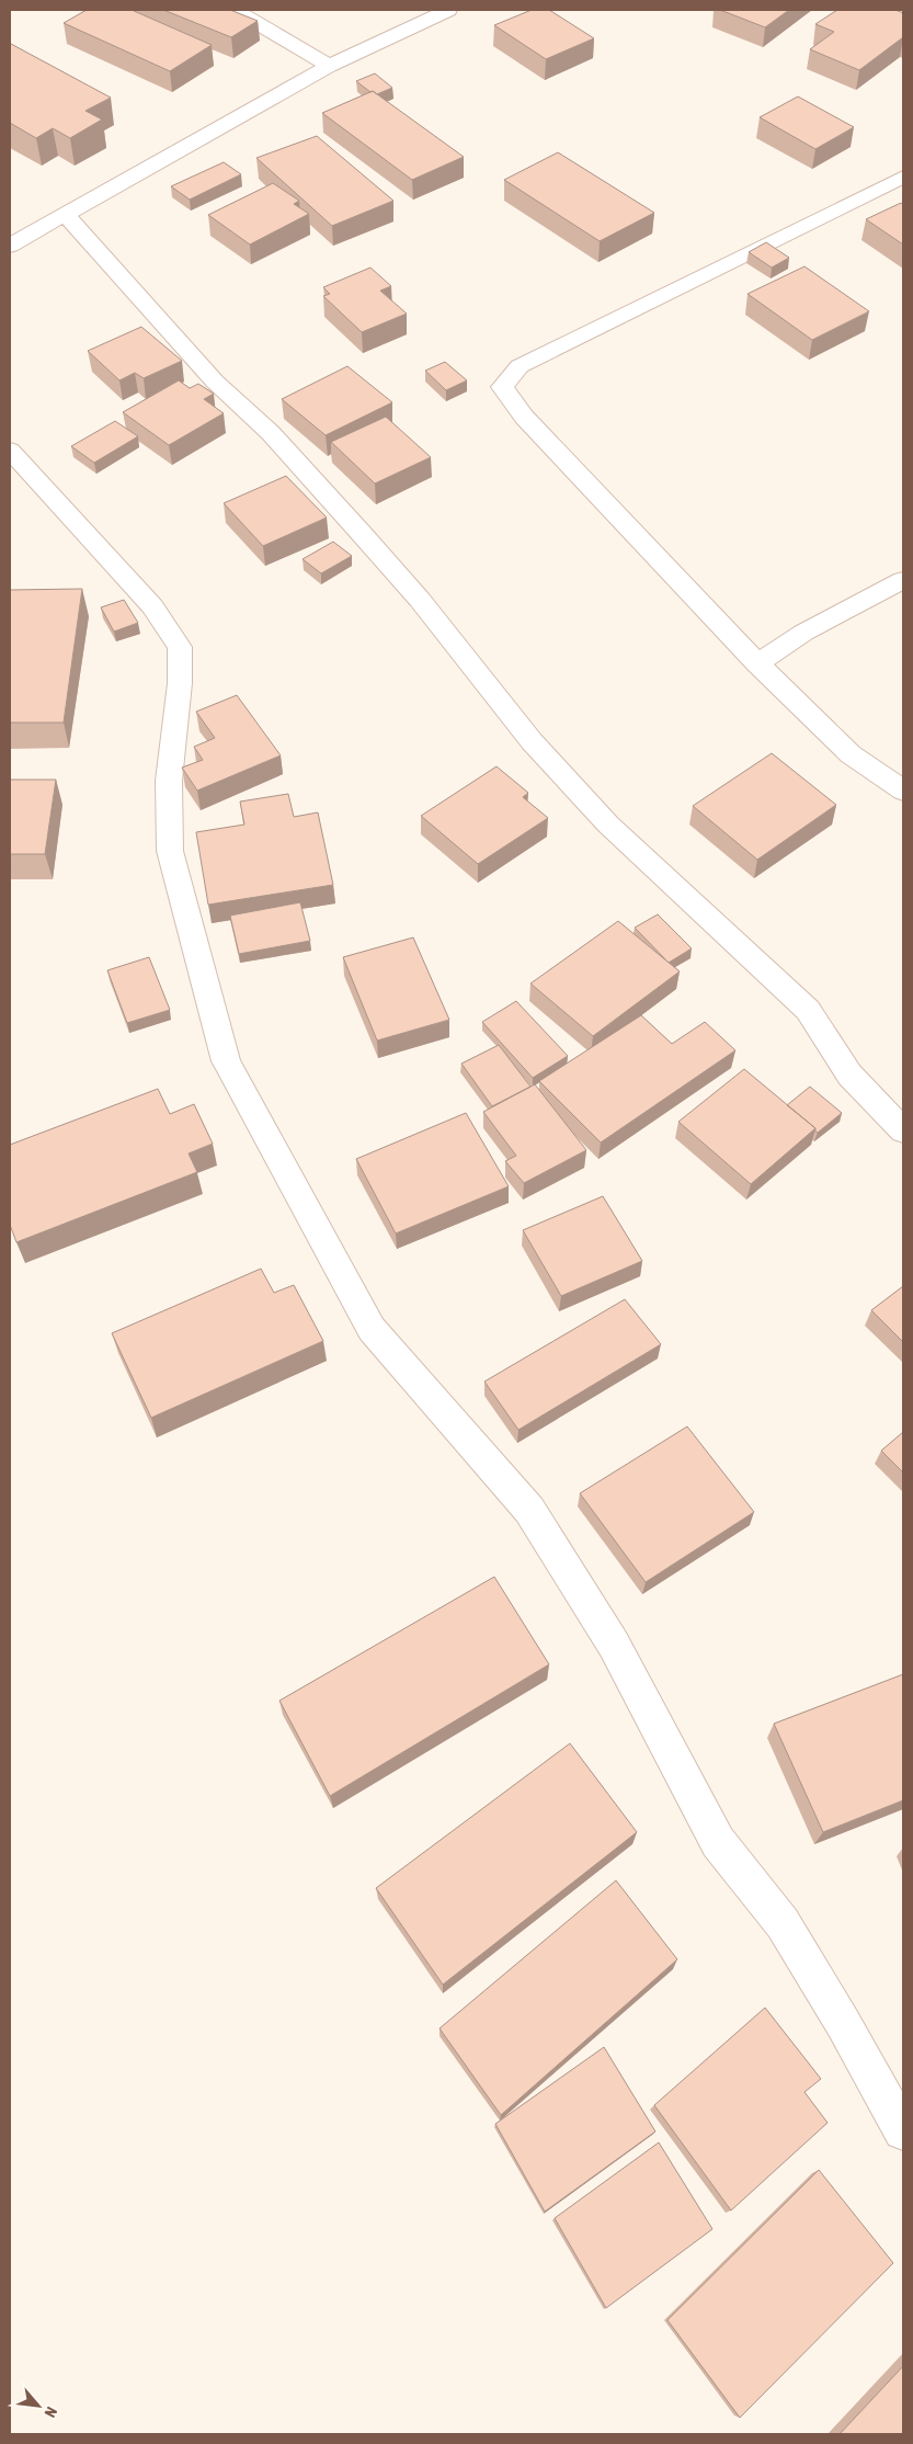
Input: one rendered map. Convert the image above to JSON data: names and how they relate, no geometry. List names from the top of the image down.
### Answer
{
  "north": "bottom right"
}
